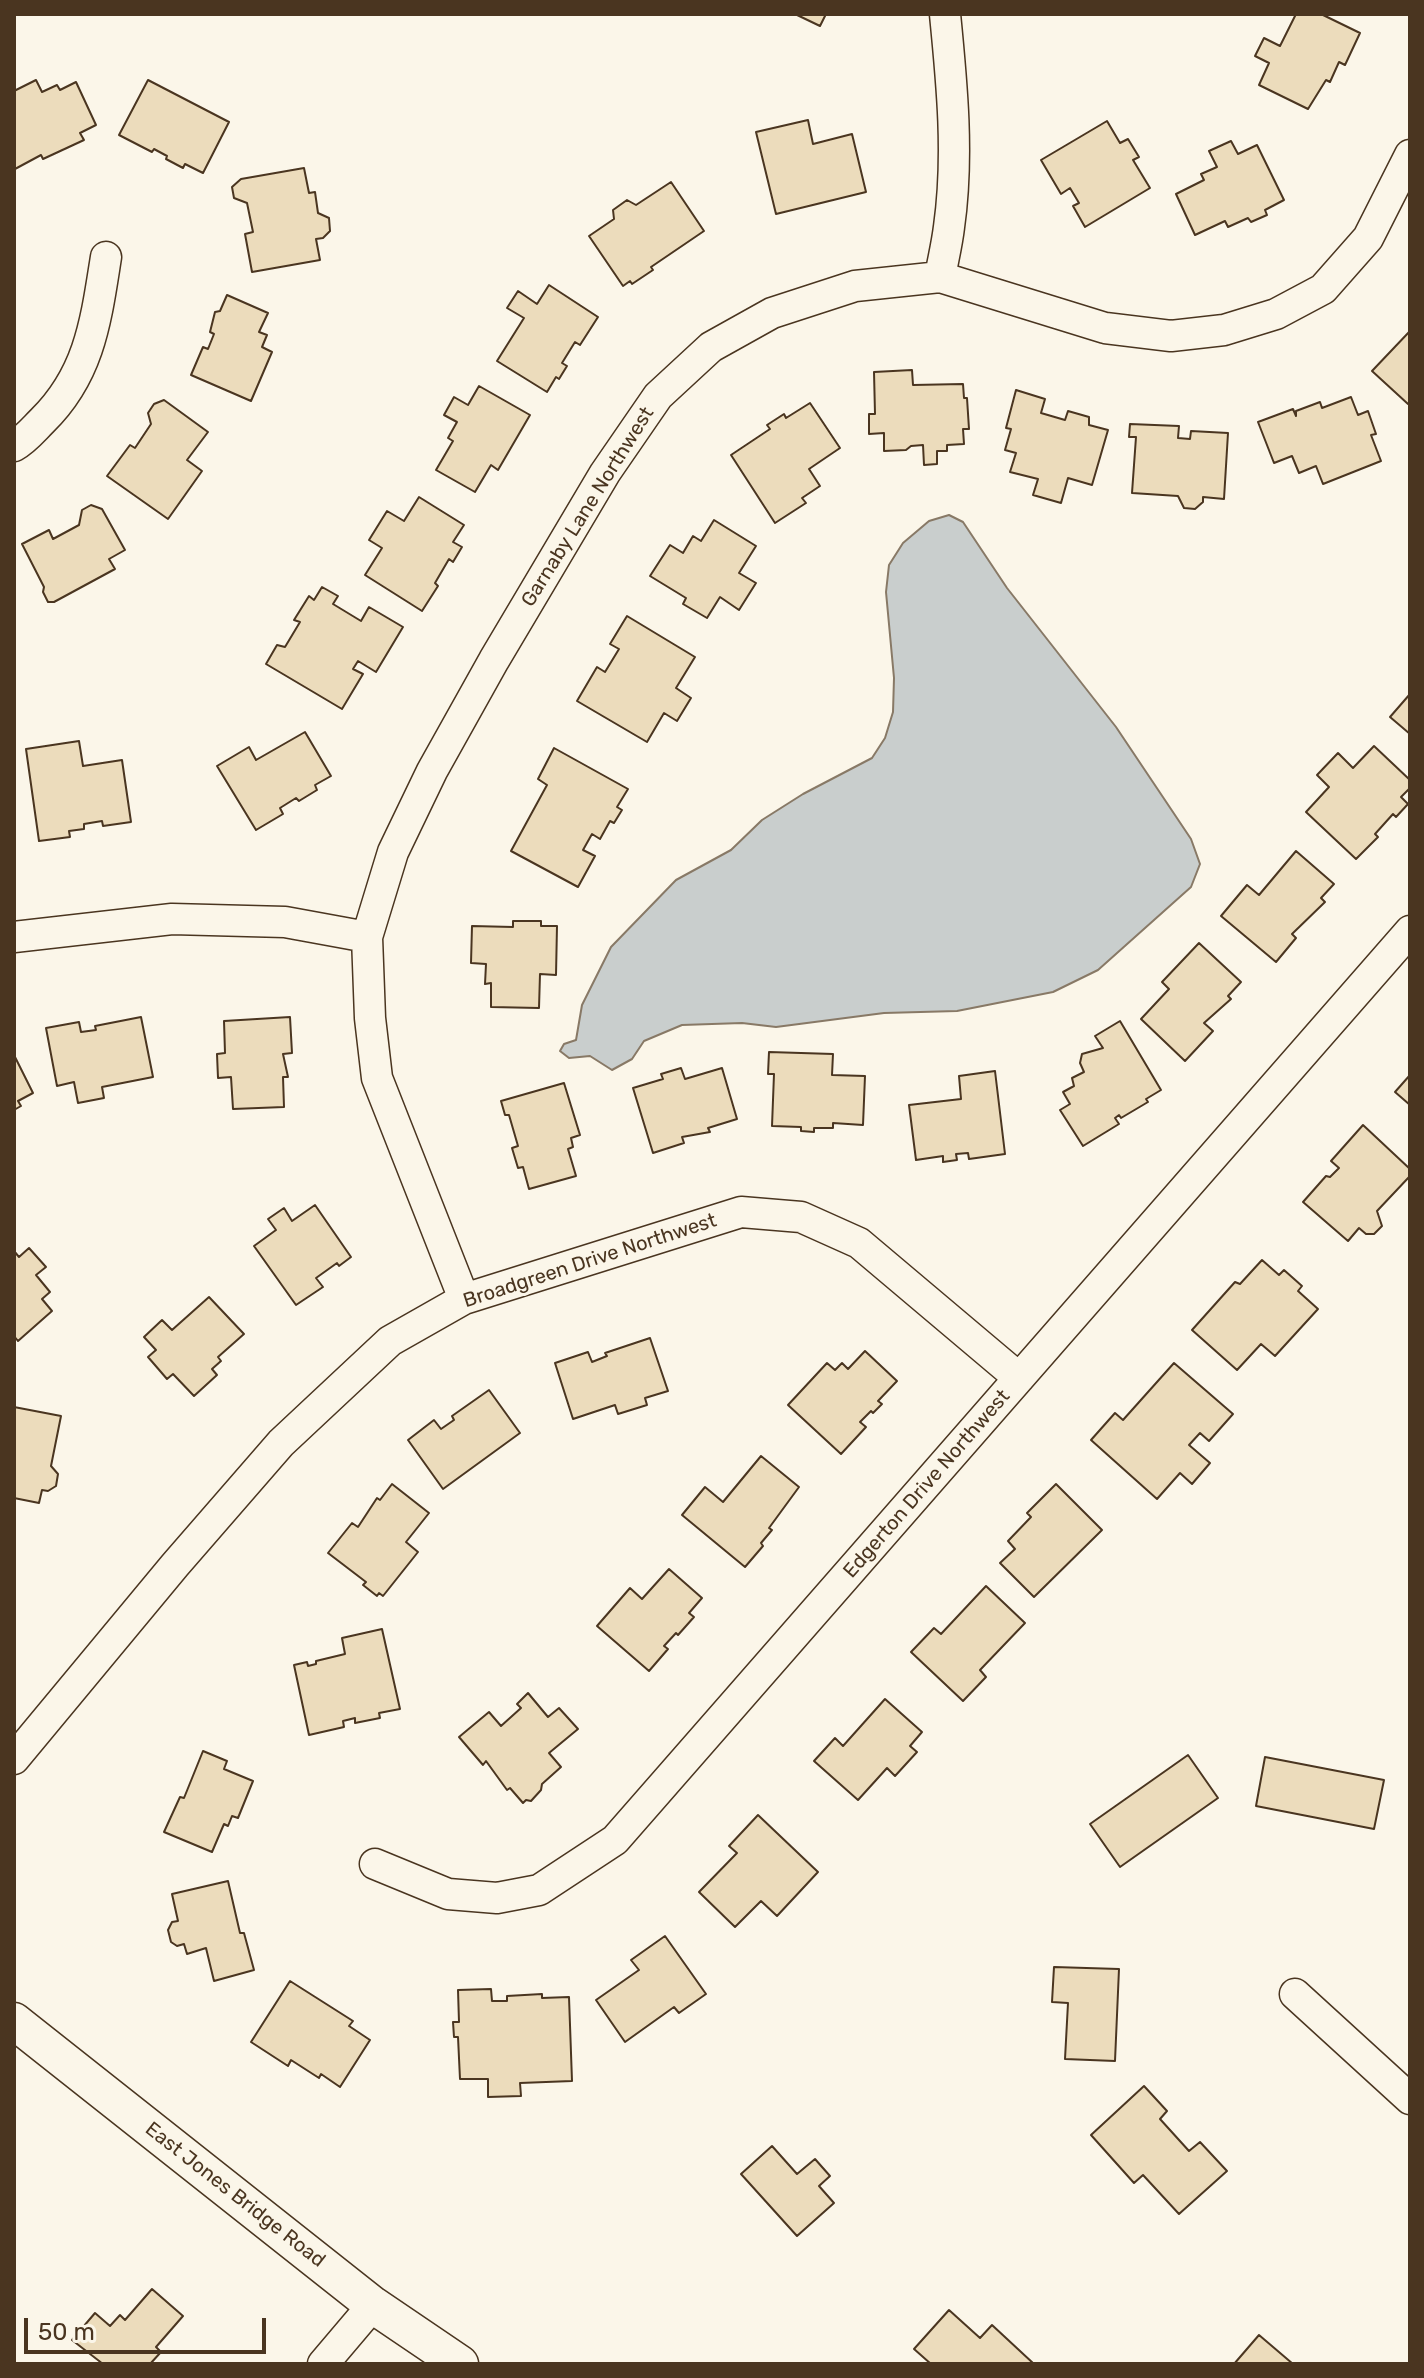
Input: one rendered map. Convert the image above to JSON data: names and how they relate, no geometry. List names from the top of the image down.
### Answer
{
  "streets": {
    "street": [
      "Garnaby Lane Northwest",
      "Broadgreen Drive Northwest",
      "Edgerton Drive Northwest",
      "East Jones Bridge Road"
    ]
  },
  "crossings": [
    ["Garnaby Lane Northwest", "Broadgreen Drive Northwest"],
    ["Broadgreen Drive Northwest", "Edgerton Drive Northwest"]
  ],
  "scale_bar": "50 m"
}
